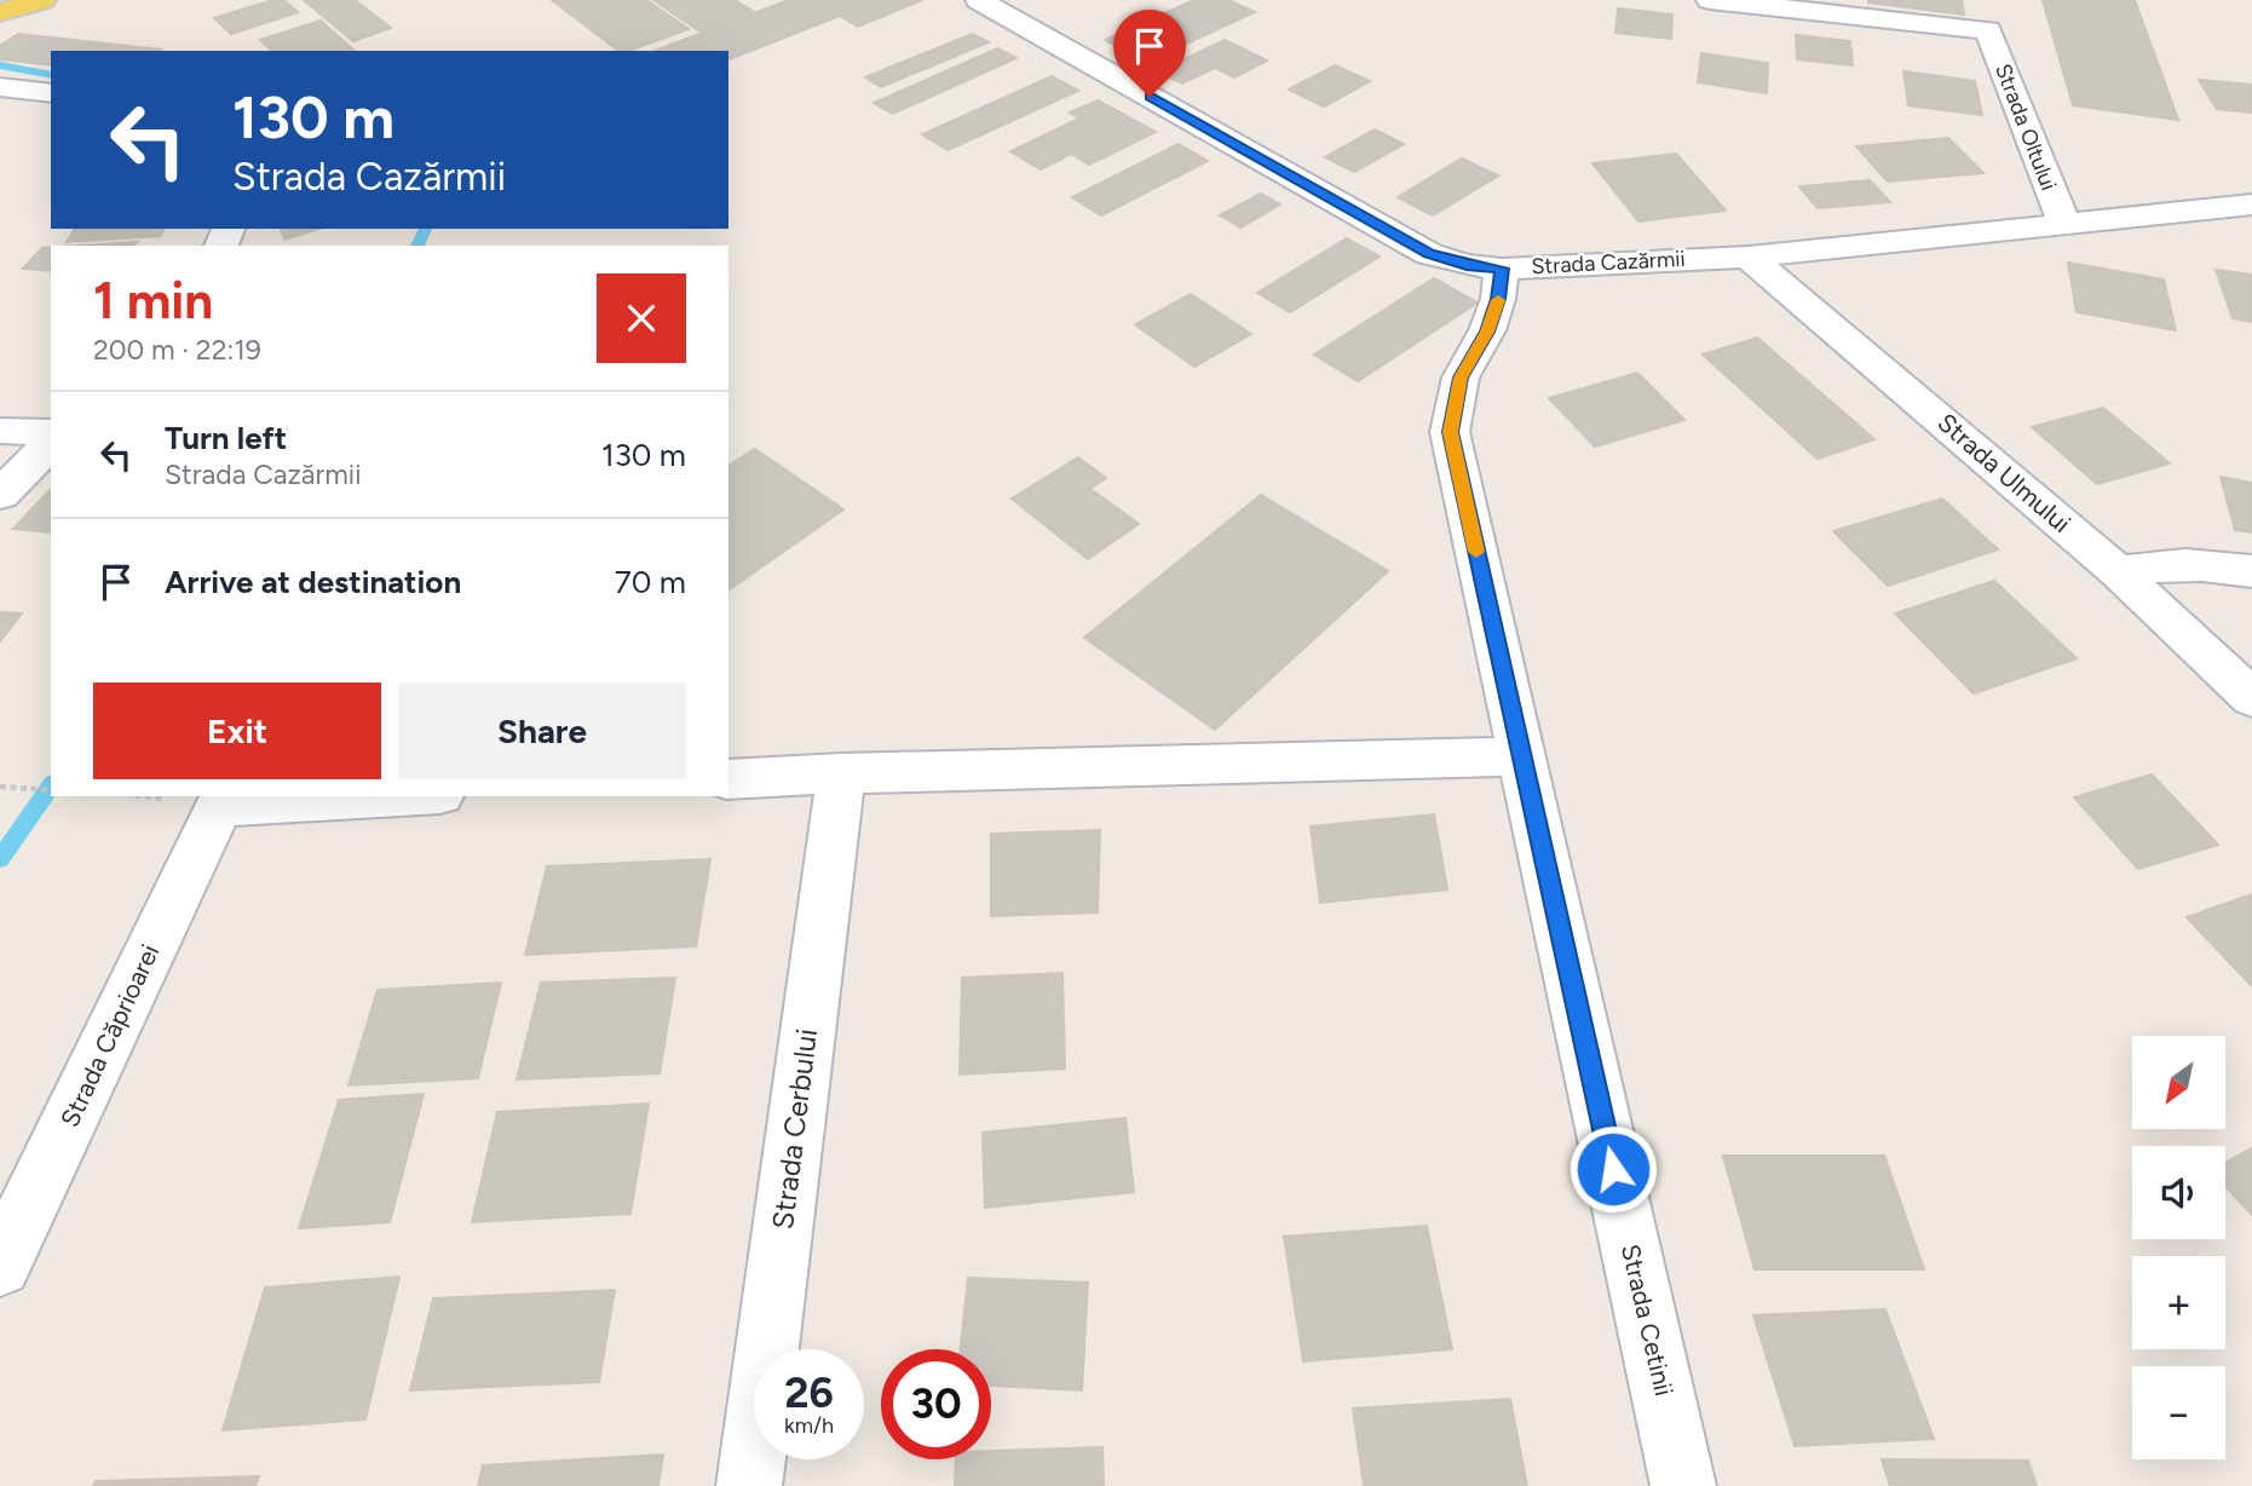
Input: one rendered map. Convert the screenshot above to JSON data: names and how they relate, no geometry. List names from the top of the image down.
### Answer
{
  "streets": {
    "street": [
      "Strada Oltului",
      "Strada Cazărmii",
      "Strada Ulmului",
      "Strada Căprioarei",
      "Strada Cerbului",
      "Strada Cetinii"
    ]
  },
  "crossings": [
    ["Strada Oltului", "Strada Cazărmii"],
    ["Strada Cazărmii", "Strada Ulmului"],
    ["Strada Cazărmii", "Strada Cetinii"]
  ],
  "north": "bottom left",
  "page": {
    "turn": ["130 m", "Strada Cazărmii"],
    "heading": ["1 min", "200 m · 22:19"],
    "list": [
      {
        "name": "Turn left",
        "note": "Strada Cazărmii",
        "value": "130 m"
      },
      {
        "name": "Arrive at destination",
        "value": "70 m"
      }
    ],
    "buttons": ["Exit", "Share"],
    "map_buttons": ["+", "−"],
    "speed": "26 km/h",
    "limit": "30"
  }
}
